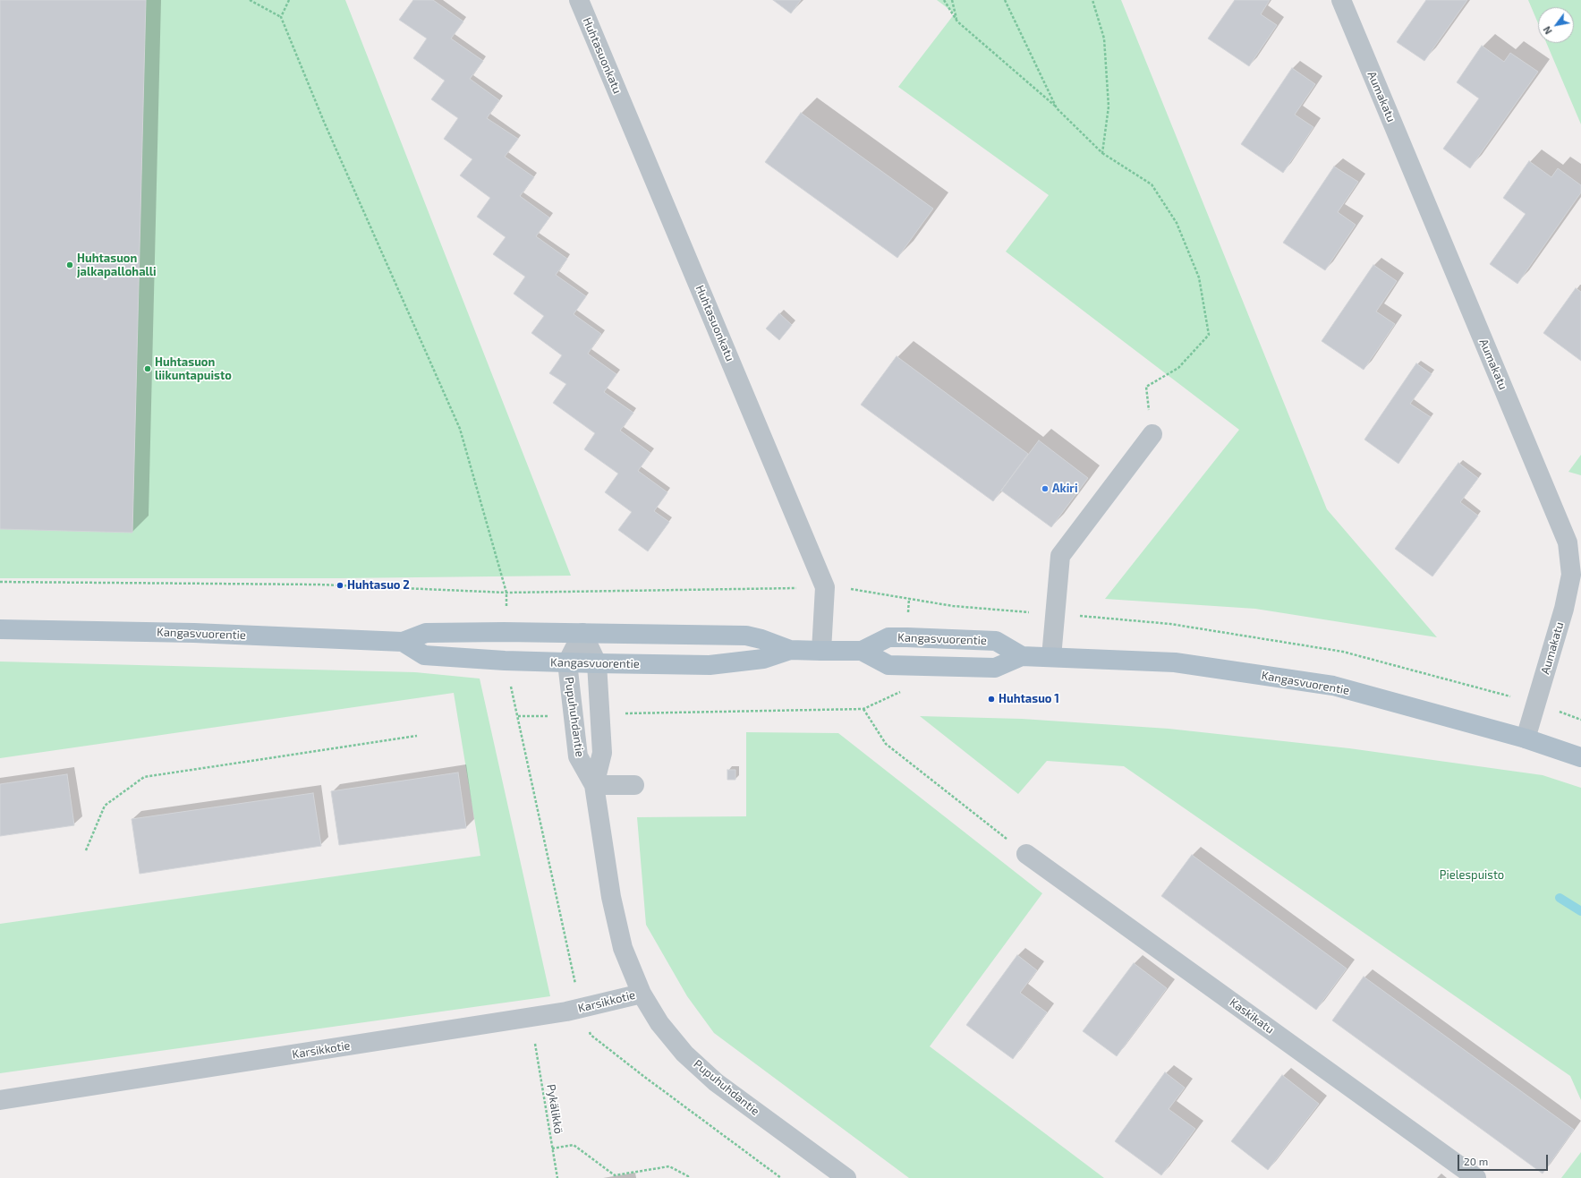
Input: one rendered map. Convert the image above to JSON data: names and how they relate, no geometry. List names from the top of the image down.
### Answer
{
  "streets": {
    "main road": ["Kangasvuorentie"],
    "street": [
      "Huhtasuonkatu",
      "Aumakatu",
      "Pupuhuhdantie",
      "Karsikkotie",
      "Kaskikatu"
    ],
    "path": ["Pykälikkö"]
  },
  "crossings": [
    ["Huhtasuonkatu", "Kangasvuorentie"],
    ["Aumakatu", "Kangasvuorentie"],
    ["Kangasvuorentie", "Pupuhuhdantie"],
    ["Pupuhuhdantie", "Karsikkotie"]
  ],
  "parks": ["Pielespuisto"],
  "places": [
    "Huhtasuon jalkapallohalli",
    "Huhtasuon liikuntapuisto",
    "Akiri",
    "Huhtasuo 2",
    "Huhtasuo 1"
  ],
  "scale_bar": "20 m",
  "north": "bottom left"
}
